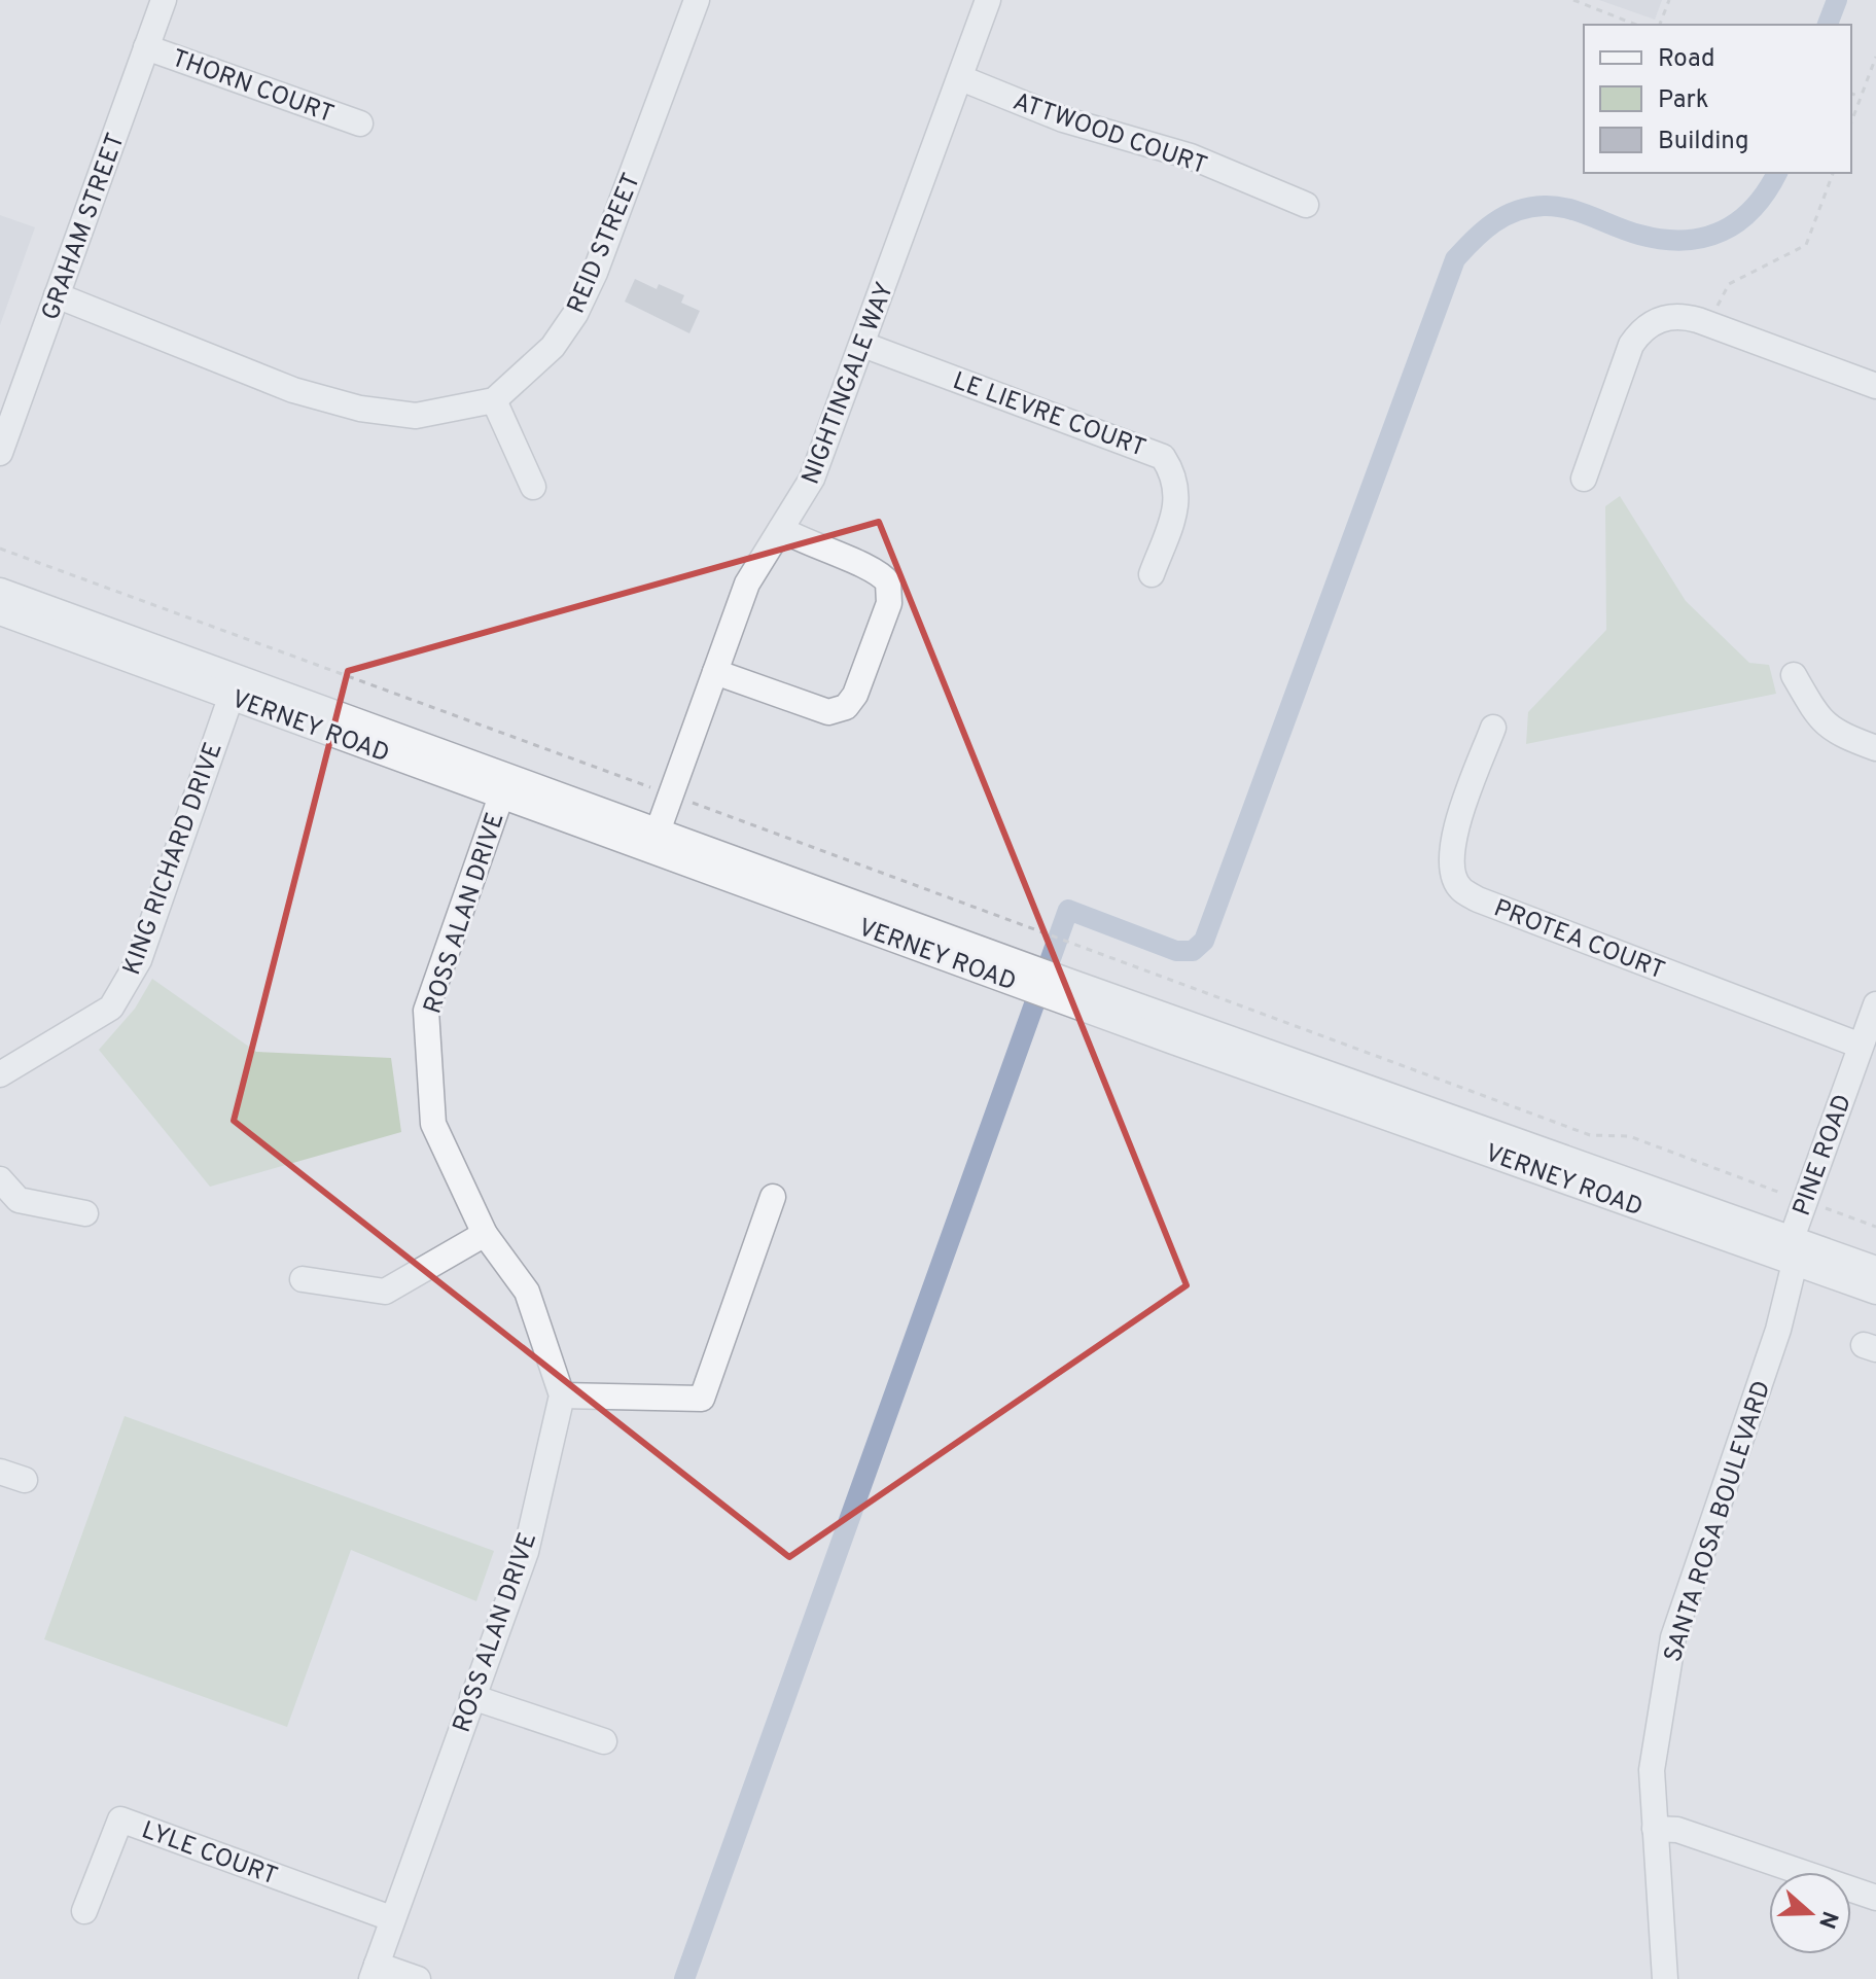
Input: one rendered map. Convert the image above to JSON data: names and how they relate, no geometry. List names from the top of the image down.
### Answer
{
  "streets": {
    "street": [
      "THORN COURT",
      "ATTWOOD COURT",
      "GRAHAM STREET",
      "REID STREET",
      "NIGHTINGALE WAY",
      "LE LIEVRE COURT",
      "VERNEY ROAD",
      "KING RICHARD DRIVE",
      "ROSS ALAN DRIVE",
      "PROTEA COURT",
      "PINE ROAD",
      "SANTA ROSA BOULEVARD",
      "LYLE COURT"
    ]
  },
  "crossings": [
    ["THORN COURT", "GRAHAM STREET"],
    ["ATTWOOD COURT", "NIGHTINGALE WAY"],
    ["NIGHTINGALE WAY", "LE LIEVRE COURT"],
    ["NIGHTINGALE WAY", "VERNEY ROAD"],
    ["VERNEY ROAD", "KING RICHARD DRIVE"],
    ["VERNEY ROAD", "ROSS ALAN DRIVE"],
    ["VERNEY ROAD", "PINE ROAD"],
    ["VERNEY ROAD", "SANTA ROSA BOULEVARD"],
    ["ROSS ALAN DRIVE", "LYLE COURT"],
    ["PROTEA COURT", "PINE ROAD"],
    ["PINE ROAD", "SANTA ROSA BOULEVARD"]
  ],
  "legend": ["Road", "Park", "Building"],
  "north": "right"
}
